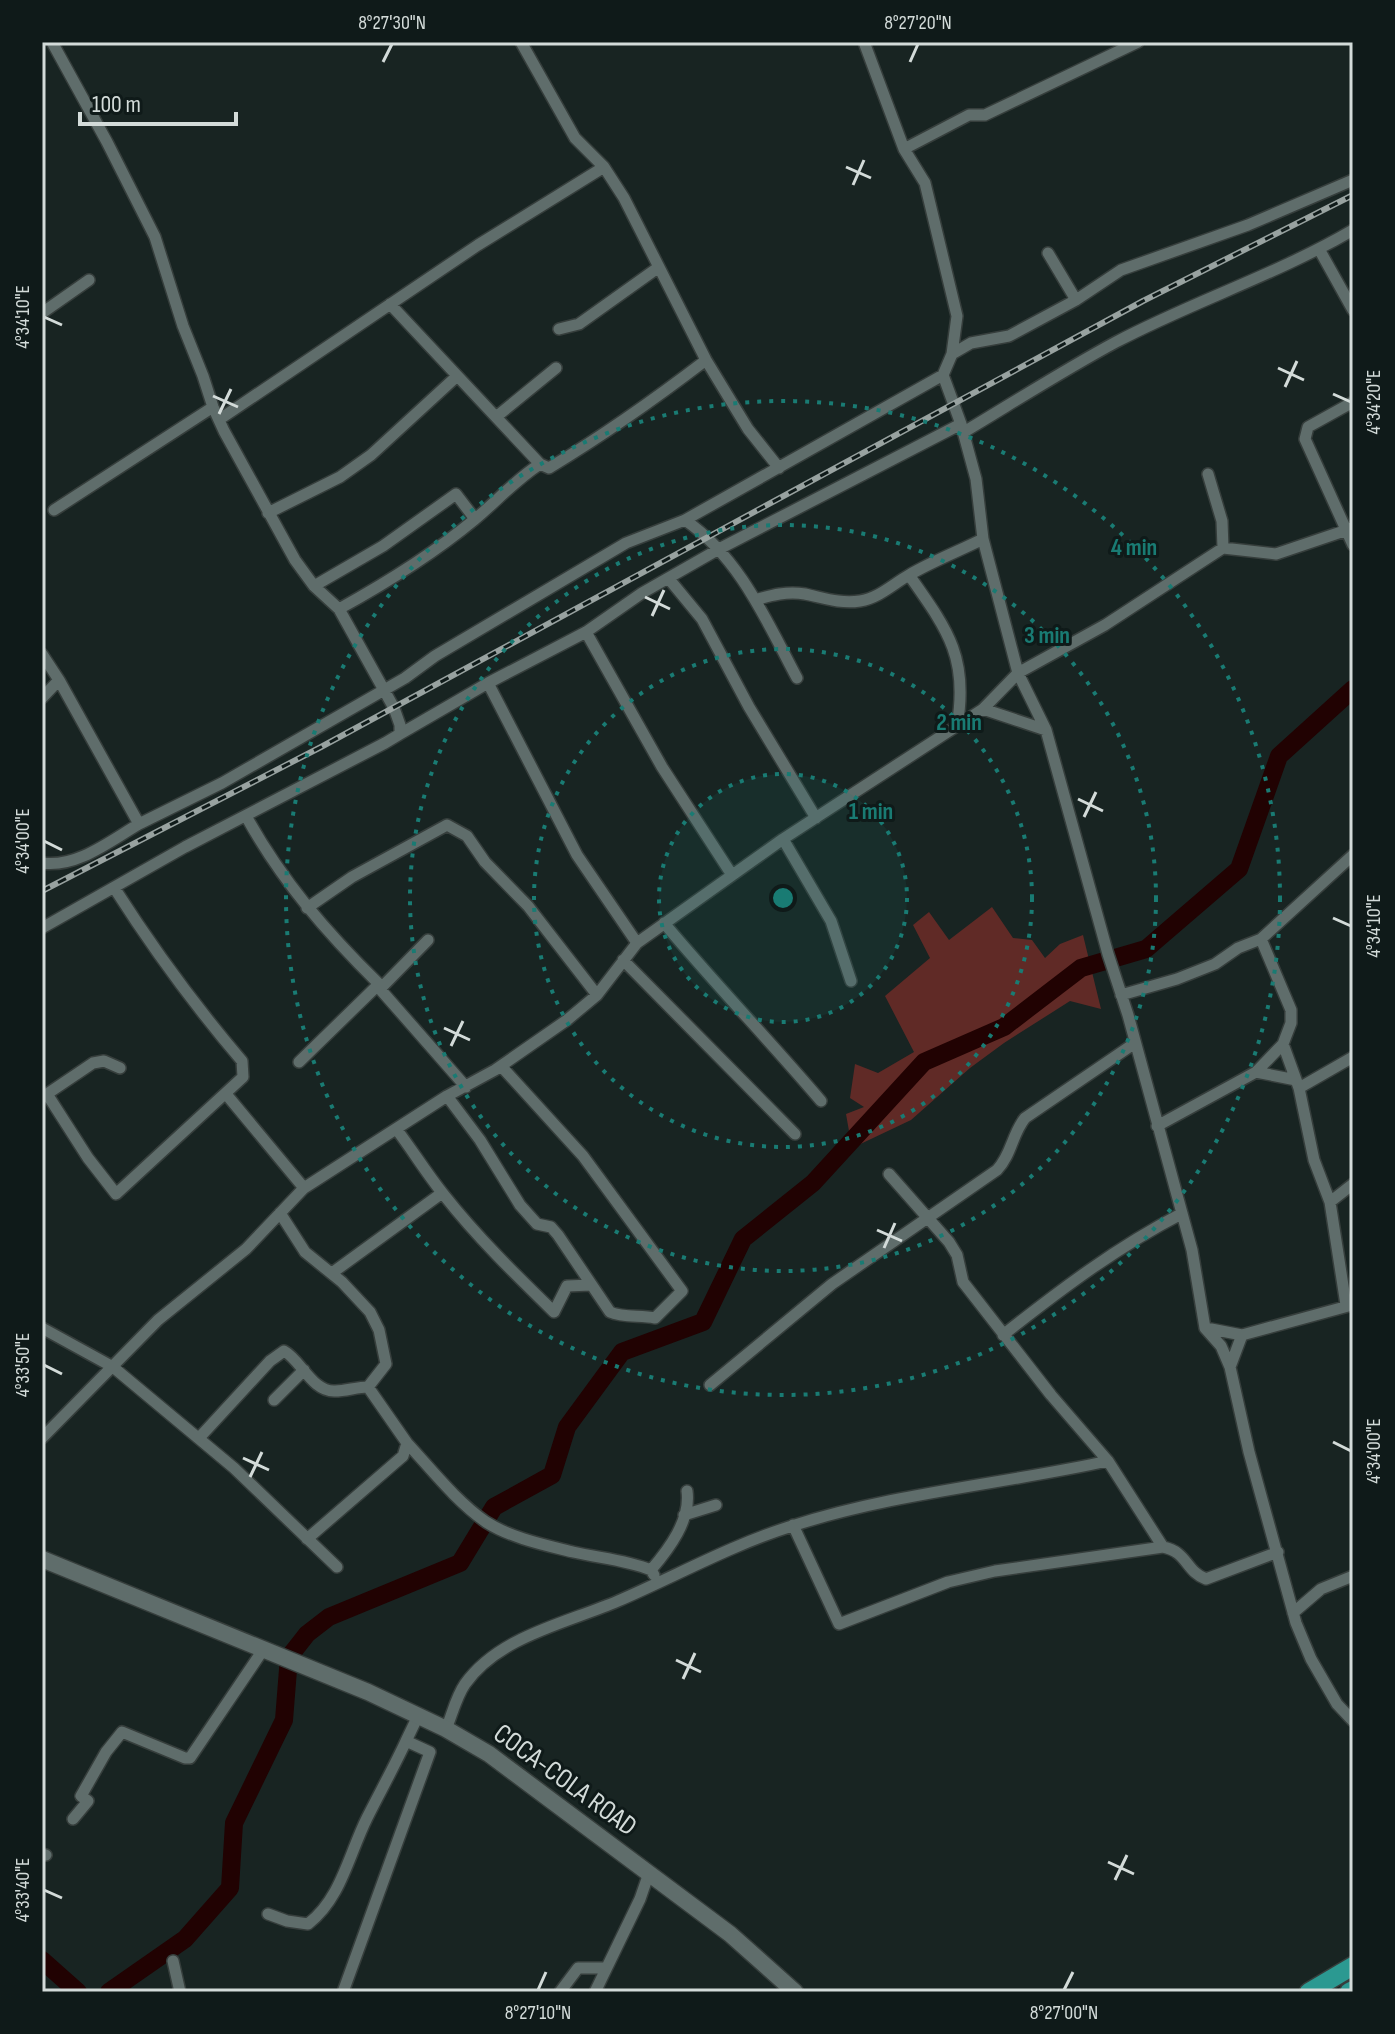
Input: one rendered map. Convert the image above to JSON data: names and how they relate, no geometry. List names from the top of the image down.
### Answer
{
  "streets": {
    "street": ["COCA-COLA ROAD"]
  },
  "scale_bar": "100 m",
  "coordinates": [
    "8°27'30\"N",
    "8°27'20\"N",
    "4°34'10\"E",
    "4°34'20\"E",
    "4°34'00\"E",
    "4°33'50\"E",
    "4°33'40\"E",
    "8°27'10\"N",
    "8°27'00\"N"
  ],
  "rings": [
    "4 min",
    "3 min",
    "2 min",
    "1 min"
  ]
}
